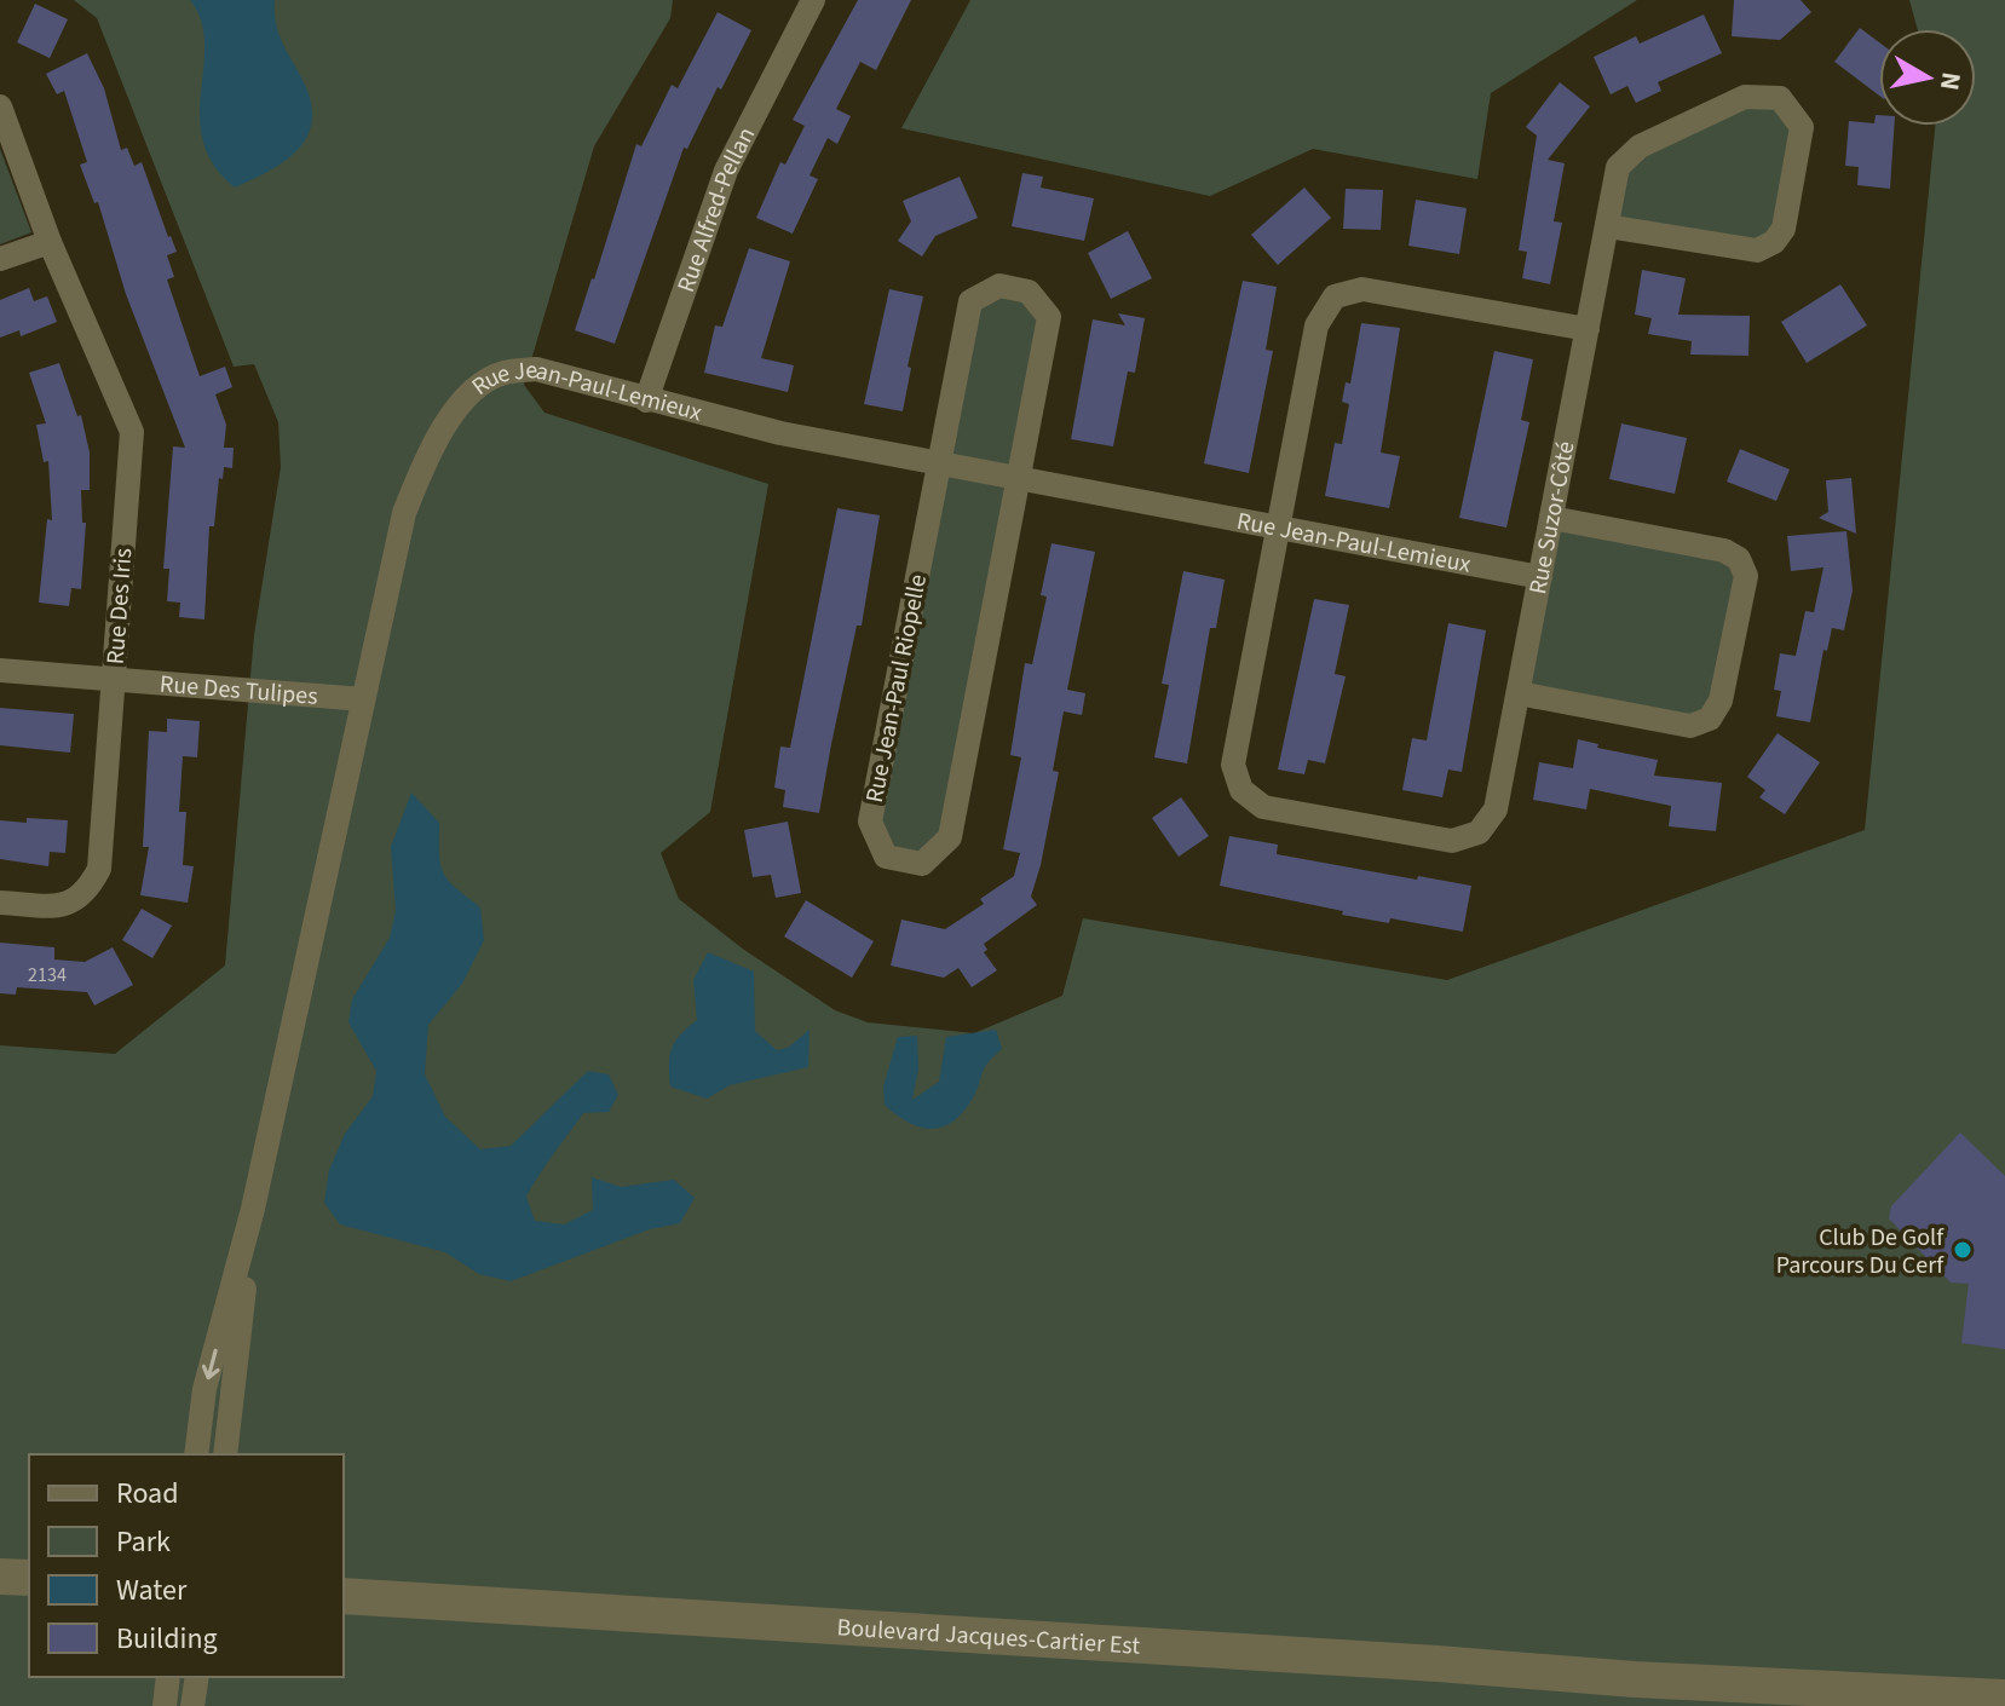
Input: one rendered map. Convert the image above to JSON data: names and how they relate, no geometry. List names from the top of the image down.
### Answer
{
  "streets": {
    "main road": ["Boulevard Jacques-Cartier Est"],
    "street": [
      "Rue Alfred-Pellan",
      "Rue Jean-Paul-Lemieux",
      "Rue Suzor-Côté",
      "Rue Des Iris",
      "Rue Des Tulipes",
      "Rue Jean-Paul Riopelle"
    ]
  },
  "crossings": [
    ["Rue Alfred-Pellan", "Rue Jean-Paul-Lemieux"],
    ["Rue Jean-Paul-Lemieux", "Rue Suzor-Côté"],
    ["Rue Jean-Paul-Lemieux", "Rue Des Tulipes"],
    ["Rue Jean-Paul-Lemieux", "Rue Jean-Paul Riopelle"],
    ["Rue Des Iris", "Rue Des Tulipes"]
  ],
  "places": ["Club De Golf Parcours Du Cerf"],
  "house_numbers": ["2134"],
  "legend": [
    "Road",
    "Park",
    "Water",
    "Building"
  ],
  "north": "right"
}
